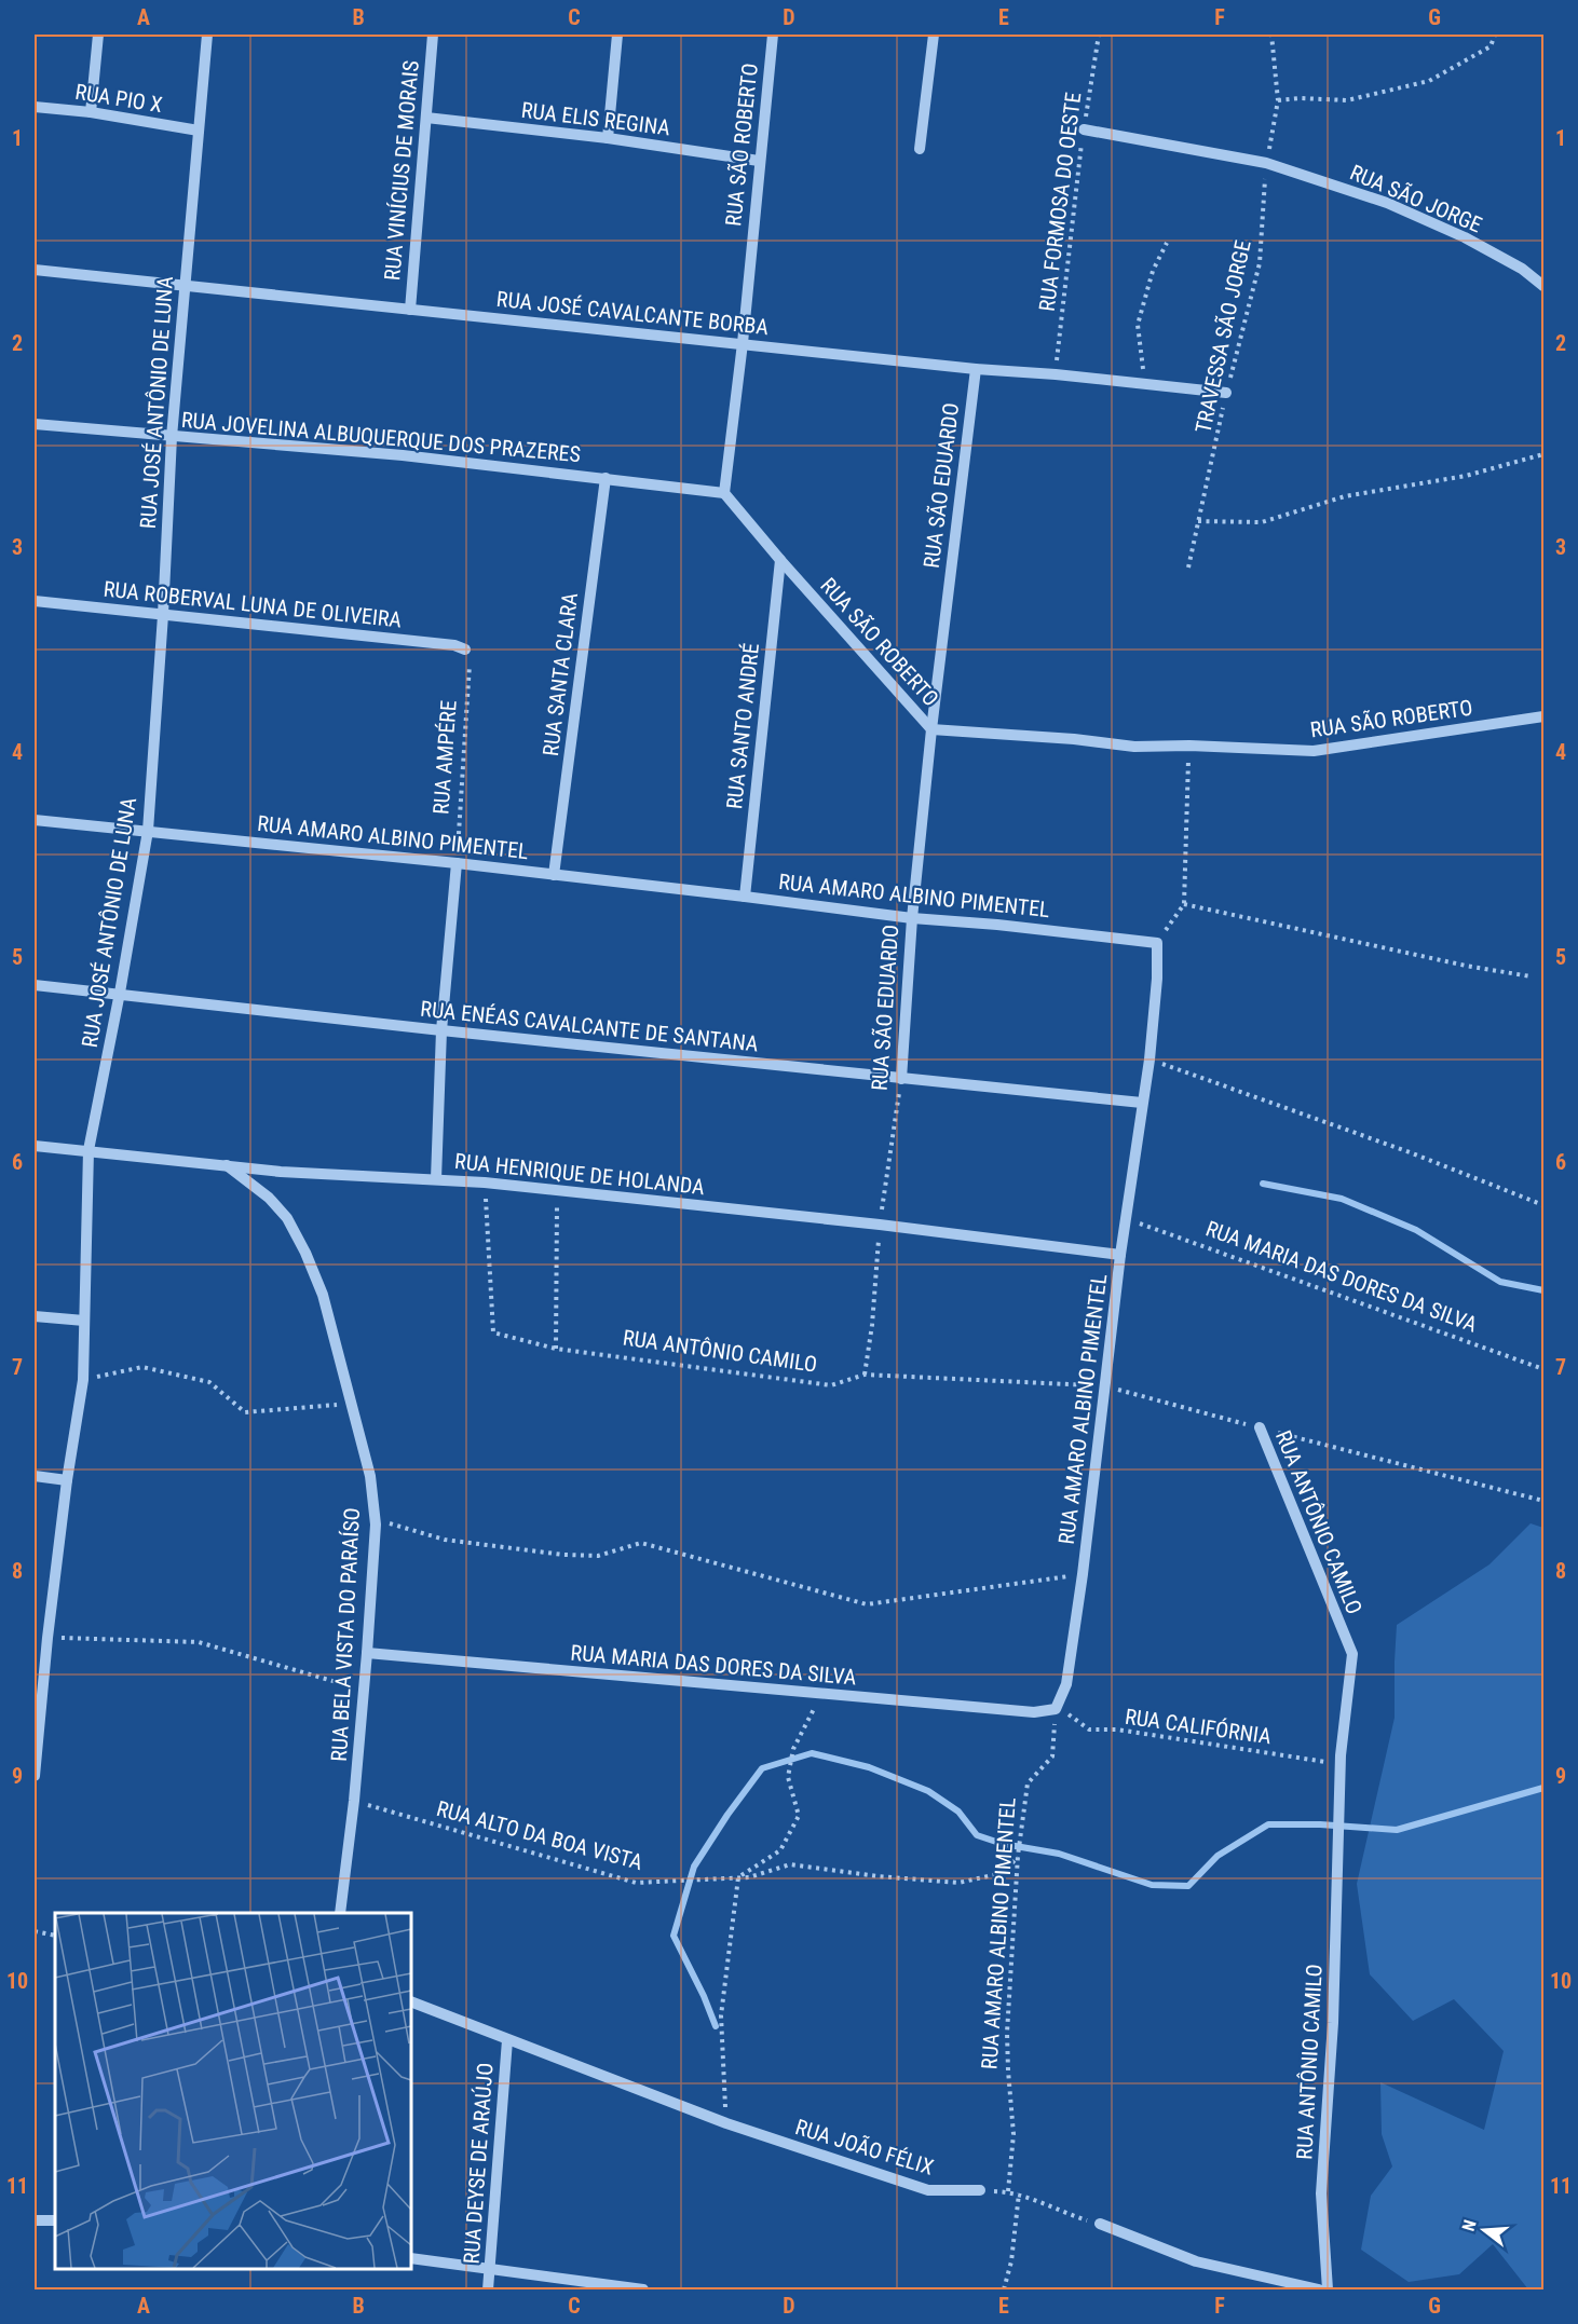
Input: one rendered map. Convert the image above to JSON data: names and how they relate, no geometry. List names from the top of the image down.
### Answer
{
  "streets": {
    "street": [
      "RUA PIO X",
      "RUA ELIS REGINA",
      "RUA SÃO ROBERTO",
      "RUA VINÍCIUS DE MORAIS",
      "RUA SÃO JORGE",
      "RUA JOSÉ CAVALCANTE BORBA",
      "RUA JOSÉ ANTÔNIO DE LUNA",
      "RUA JOVELINA ALBUQUERQUE DOS PRAZERES",
      "RUA SÃO EDUARDO",
      "RUA ROBERVAL LUNA DE OLIVEIRA",
      "RUA SANTA CLARA",
      "RUA SANTO ANDRÉ",
      "RUA AMARO ALBINO PIMENTEL",
      "RUA ENÉAS CAVALCANTE DE SANTANA",
      "RUA HENRIQUE DE HOLANDA",
      "RUA MARIA DAS DORES DA SILVA",
      "RUA ANTÔNIO CAMILO",
      "RUA BELA VISTA DO PARAÍSO",
      "RUA JOÃO FÉLIX",
      "RUA DEYSE DE ARAÚJO"
    ],
    "path": [
      "RUA FORMOSA DO OESTE",
      "TRAVESSA SÃO JORGE",
      "RUA AMPÉRE",
      "RUA CALIFÓRNIA",
      "RUA ALTO DA BOA VISTA"
    ]
  },
  "crossings": [
    ["RUA PIO X", "RUA JOSÉ ANTÔNIO DE LUNA"],
    ["RUA ELIS REGINA", "RUA SÃO ROBERTO"],
    ["RUA ELIS REGINA", "RUA VINÍCIUS DE MORAIS"],
    ["RUA SÃO ROBERTO", "RUA JOSÉ CAVALCANTE BORBA"],
    ["RUA SÃO ROBERTO", "RUA JOVELINA ALBUQUERQUE DOS PRAZERES"],
    ["RUA SÃO ROBERTO", "RUA SÃO EDUARDO"],
    ["RUA SÃO ROBERTO", "RUA SANTO ANDRÉ"],
    ["RUA VINÍCIUS DE MORAIS", "RUA JOSÉ CAVALCANTE BORBA"],
    ["RUA SÃO JORGE", "RUA FORMOSA DO OESTE"],
    ["RUA SÃO JORGE", "TRAVESSA SÃO JORGE"],
    ["RUA FORMOSA DO OESTE", "RUA JOSÉ CAVALCANTE BORBA"],
    ["RUA JOSÉ CAVALCANTE BORBA", "TRAVESSA SÃO JORGE"],
    ["RUA JOSÉ CAVALCANTE BORBA", "RUA JOSÉ ANTÔNIO DE LUNA"],
    ["RUA JOSÉ CAVALCANTE BORBA", "RUA SÃO EDUARDO"],
    ["RUA JOSÉ ANTÔNIO DE LUNA", "RUA JOVELINA ALBUQUERQUE DOS PRAZERES"],
    ["RUA JOSÉ ANTÔNIO DE LUNA", "RUA ROBERVAL LUNA DE OLIVEIRA"],
    ["RUA JOSÉ ANTÔNIO DE LUNA", "RUA AMARO ALBINO PIMENTEL"],
    ["RUA JOSÉ ANTÔNIO DE LUNA", "RUA ENÉAS CAVALCANTE DE SANTANA"],
    ["RUA JOSÉ ANTÔNIO DE LUNA", "RUA HENRIQUE DE HOLANDA"],
    ["RUA JOVELINA ALBUQUERQUE DOS PRAZERES", "RUA SANTA CLARA"],
    ["RUA SÃO EDUARDO", "RUA AMARO ALBINO PIMENTEL"],
    ["RUA SÃO EDUARDO", "RUA ENÉAS CAVALCANTE DE SANTANA"],
    ["RUA SÃO EDUARDO", "RUA HENRIQUE DE HOLANDA"],
    ["RUA SÃO EDUARDO", "RUA ANTÔNIO CAMILO"],
    ["RUA ROBERVAL LUNA DE OLIVEIRA", "RUA AMPÉRE"],
    ["RUA SANTA CLARA", "RUA AMARO ALBINO PIMENTEL"],
    ["RUA SANTO ANDRÉ", "RUA AMARO ALBINO PIMENTEL"],
    ["RUA AMPÉRE", "RUA AMARO ALBINO PIMENTEL"],
    ["RUA AMARO ALBINO PIMENTEL", "RUA ENÉAS CAVALCANTE DE SANTANA"],
    ["RUA AMARO ALBINO PIMENTEL", "RUA HENRIQUE DE HOLANDA"],
    ["RUA AMARO ALBINO PIMENTEL", "RUA MARIA DAS DORES DA SILVA"],
    ["RUA AMARO ALBINO PIMENTEL", "RUA ANTÔNIO CAMILO"],
    ["RUA AMARO ALBINO PIMENTEL", "RUA BELA VISTA DO PARAÍSO"],
    ["RUA AMARO ALBINO PIMENTEL", "RUA CALIFÓRNIA"],
    ["RUA AMARO ALBINO PIMENTEL", "RUA ALTO DA BOA VISTA"],
    ["RUA HENRIQUE DE HOLANDA", "RUA ANTÔNIO CAMILO"],
    ["RUA HENRIQUE DE HOLANDA", "RUA BELA VISTA DO PARAÍSO"],
    ["RUA MARIA DAS DORES DA SILVA", "RUA BELA VISTA DO PARAÍSO"],
    ["RUA MARIA DAS DORES DA SILVA", "RUA CALIFÓRNIA"],
    ["RUA ANTÔNIO CAMILO", "RUA CALIFÓRNIA"],
    ["RUA BELA VISTA DO PARAÍSO", "RUA ALTO DA BOA VISTA"],
    ["RUA JOÃO FÉLIX", "RUA DEYSE DE ARAÚJO"]
  ],
  "north": "left",
  "grid": {
    "columns": [
      "A",
      "B",
      "C",
      "D",
      "E",
      "F",
      "G"
    ],
    "rows": [
      "1",
      "2",
      "3",
      "4",
      "5",
      "6",
      "7",
      "8",
      "9",
      "10",
      "11"
    ]
  }
}
